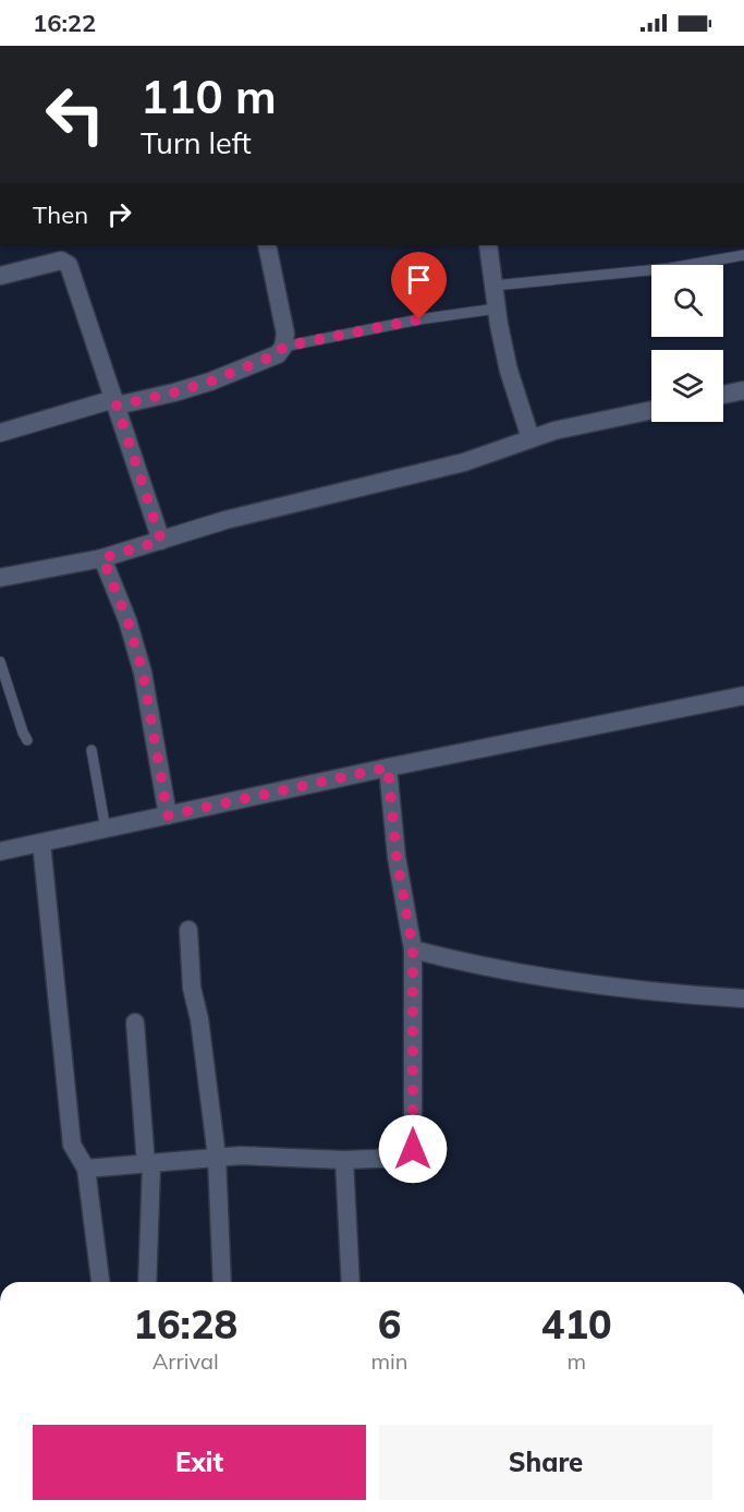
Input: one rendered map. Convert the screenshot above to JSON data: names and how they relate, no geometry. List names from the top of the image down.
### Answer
{
  "page": {
    "status": "16:22",
    "turn": ["110 m", "Turn left"],
    "then": "Then",
    "eta": [
      "16:28",
      "Arrival",
      "6",
      "min",
      "410",
      "m"
    ],
    "buttons": ["Exit", "Share"]
  }
}
